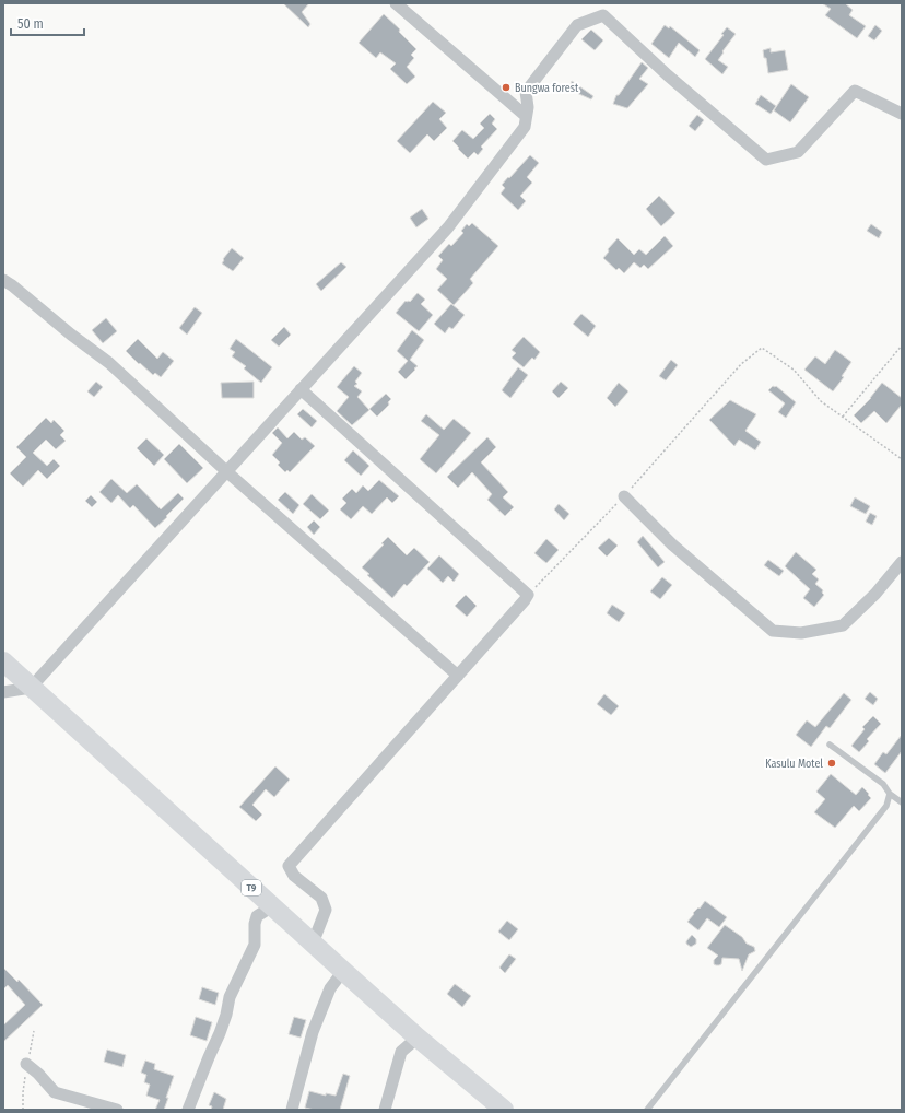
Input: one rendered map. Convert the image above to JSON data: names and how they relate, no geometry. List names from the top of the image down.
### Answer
{
  "streets": {
    "highway": ["T9"]
  },
  "places": ["Bungwa forest", "Kasulu Motel"],
  "scale_bar": "50 m"
}
